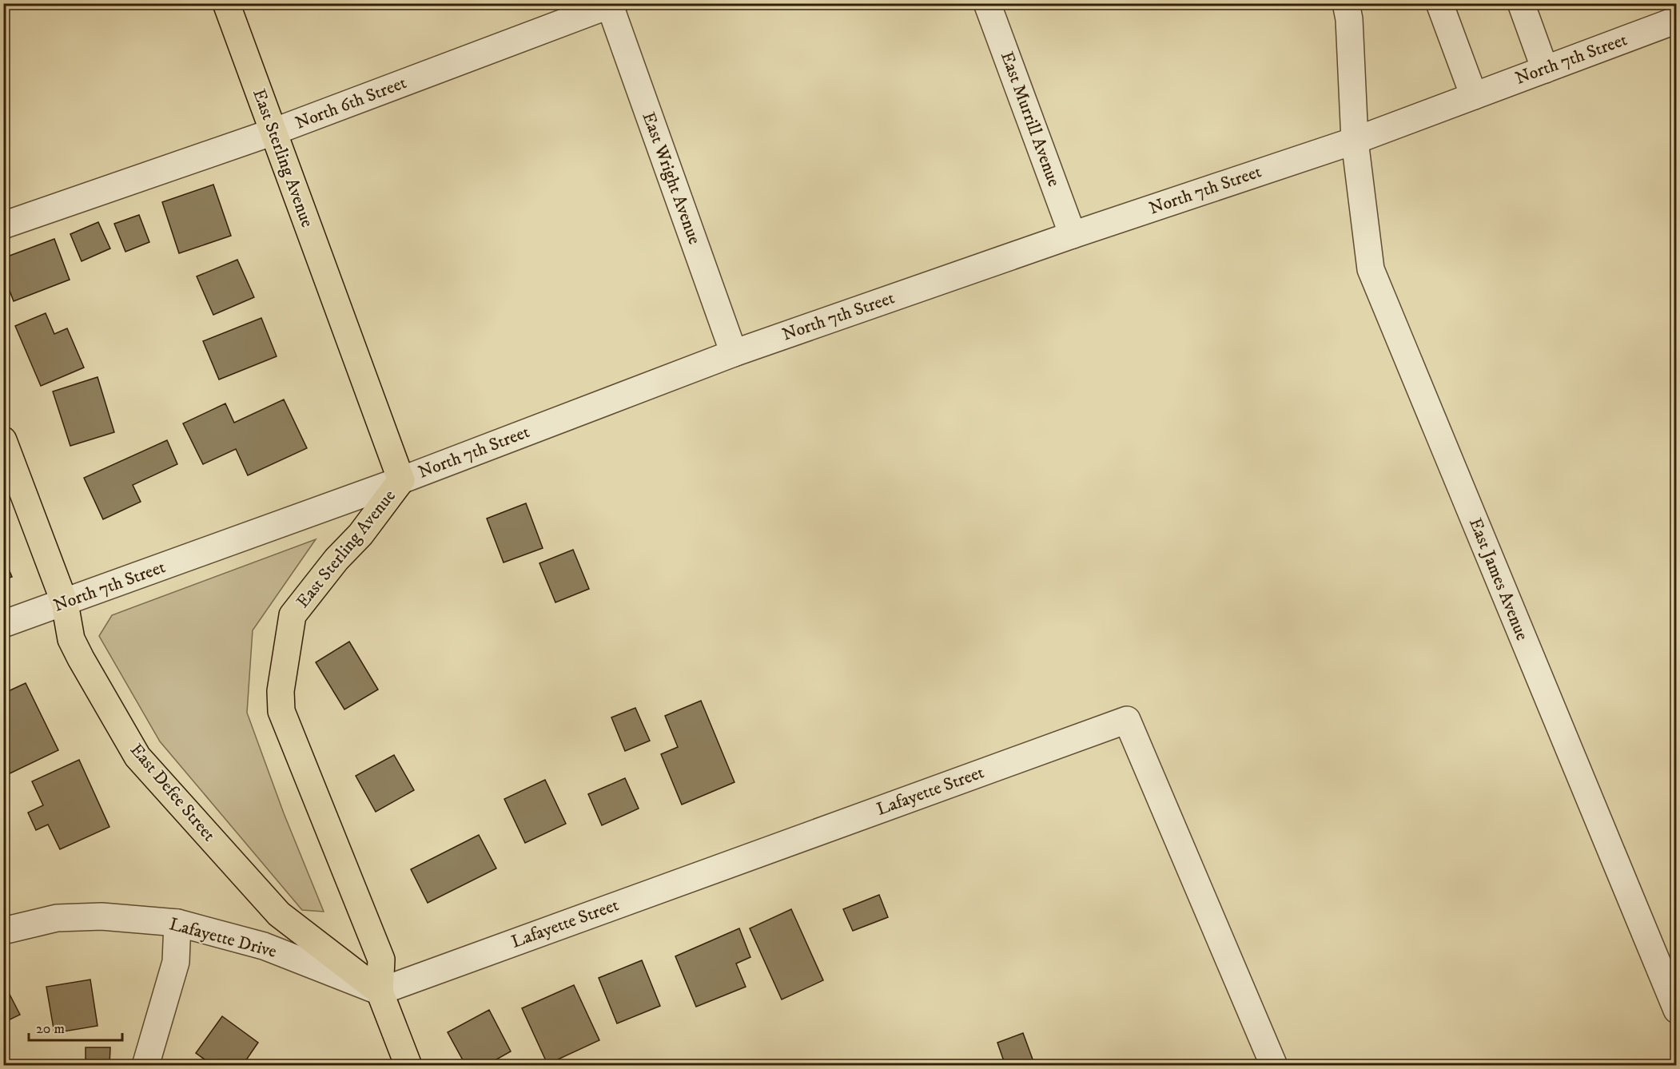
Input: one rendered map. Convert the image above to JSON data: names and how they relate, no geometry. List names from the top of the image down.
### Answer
{
  "streets": {
    "main road": ["East Sterling Avenue", "East Defee Street"],
    "street": [
      "North 7th Street",
      "North 6th Street",
      "East Murrill Avenue",
      "East Wright Avenue",
      "East James Avenue",
      "Lafayette Street",
      "Lafayette Drive"
    ]
  },
  "crossings": [
    ["North 7th Street", "East Murrill Avenue"],
    ["North 7th Street", "East Sterling Avenue"],
    ["North 7th Street", "East Wright Avenue"],
    ["North 7th Street", "East James Avenue"],
    ["North 7th Street", "East Defee Street"],
    ["North 6th Street", "East Sterling Avenue"],
    ["North 6th Street", "East Wright Avenue"],
    ["East Sterling Avenue", "Lafayette Street"],
    ["East Sterling Avenue", "East Defee Street"],
    ["East Sterling Avenue", "Lafayette Drive"],
    ["Lafayette Street", "East Defee Street"],
    ["Lafayette Street", "Lafayette Drive"],
    ["East Defee Street", "Lafayette Drive"]
  ],
  "scale_bar": "20 m"
}
